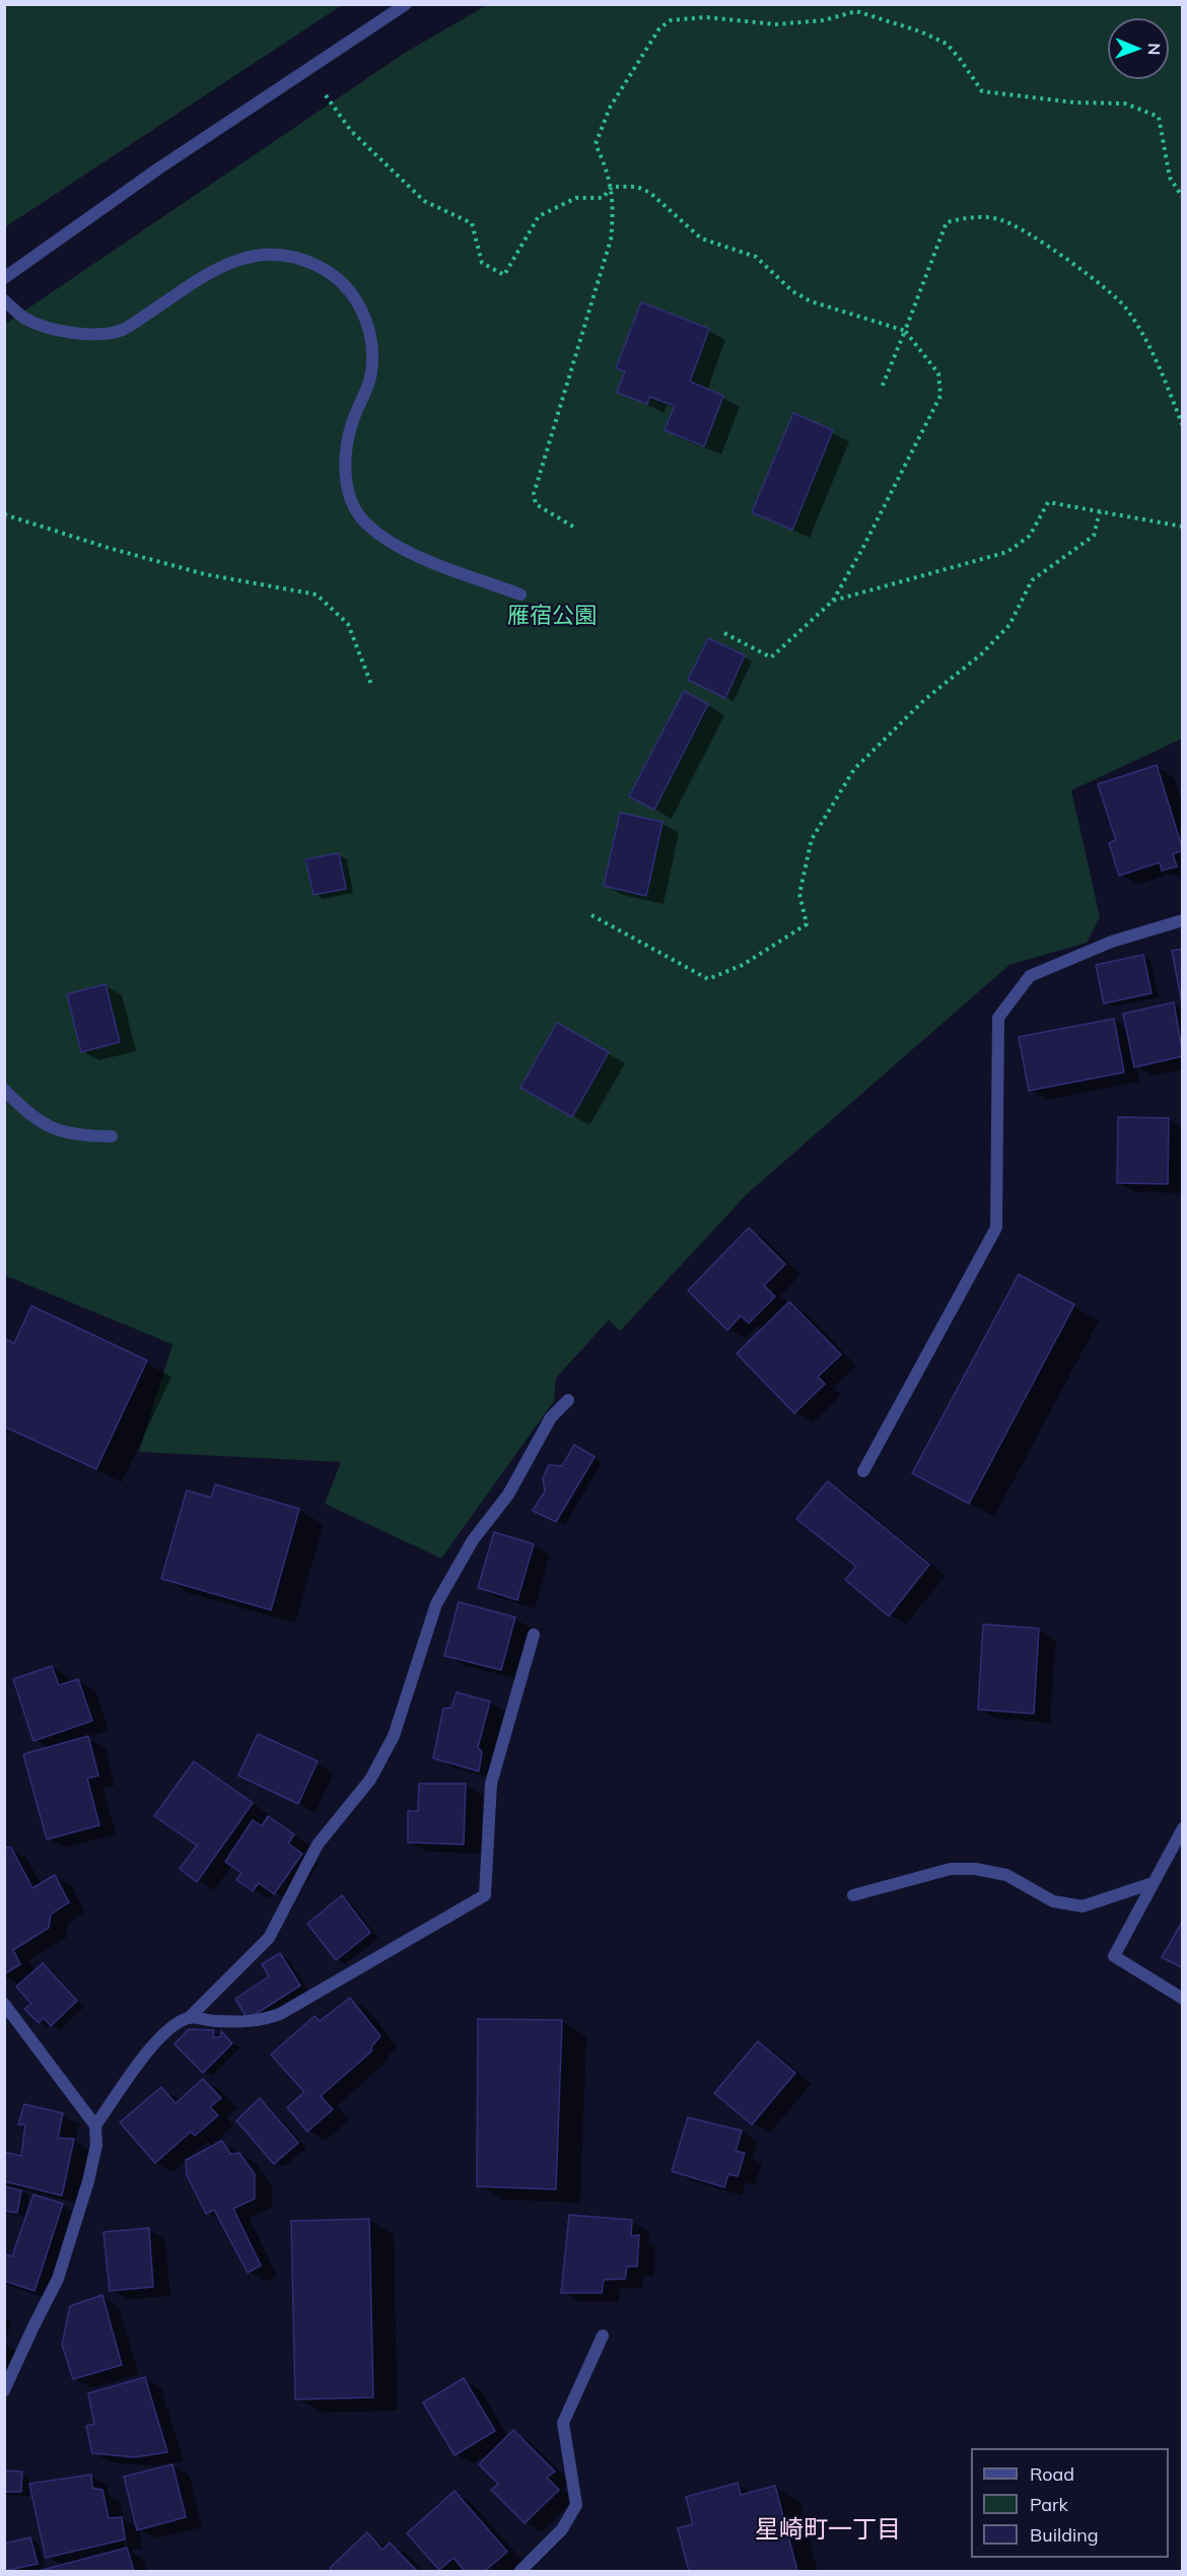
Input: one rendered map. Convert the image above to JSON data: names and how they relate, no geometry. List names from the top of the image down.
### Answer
{
  "districts": ["星崎町一丁目"],
  "parks": ["雁宿公園"],
  "legend": ["Road", "Park", "Building"],
  "north": "right"
}
